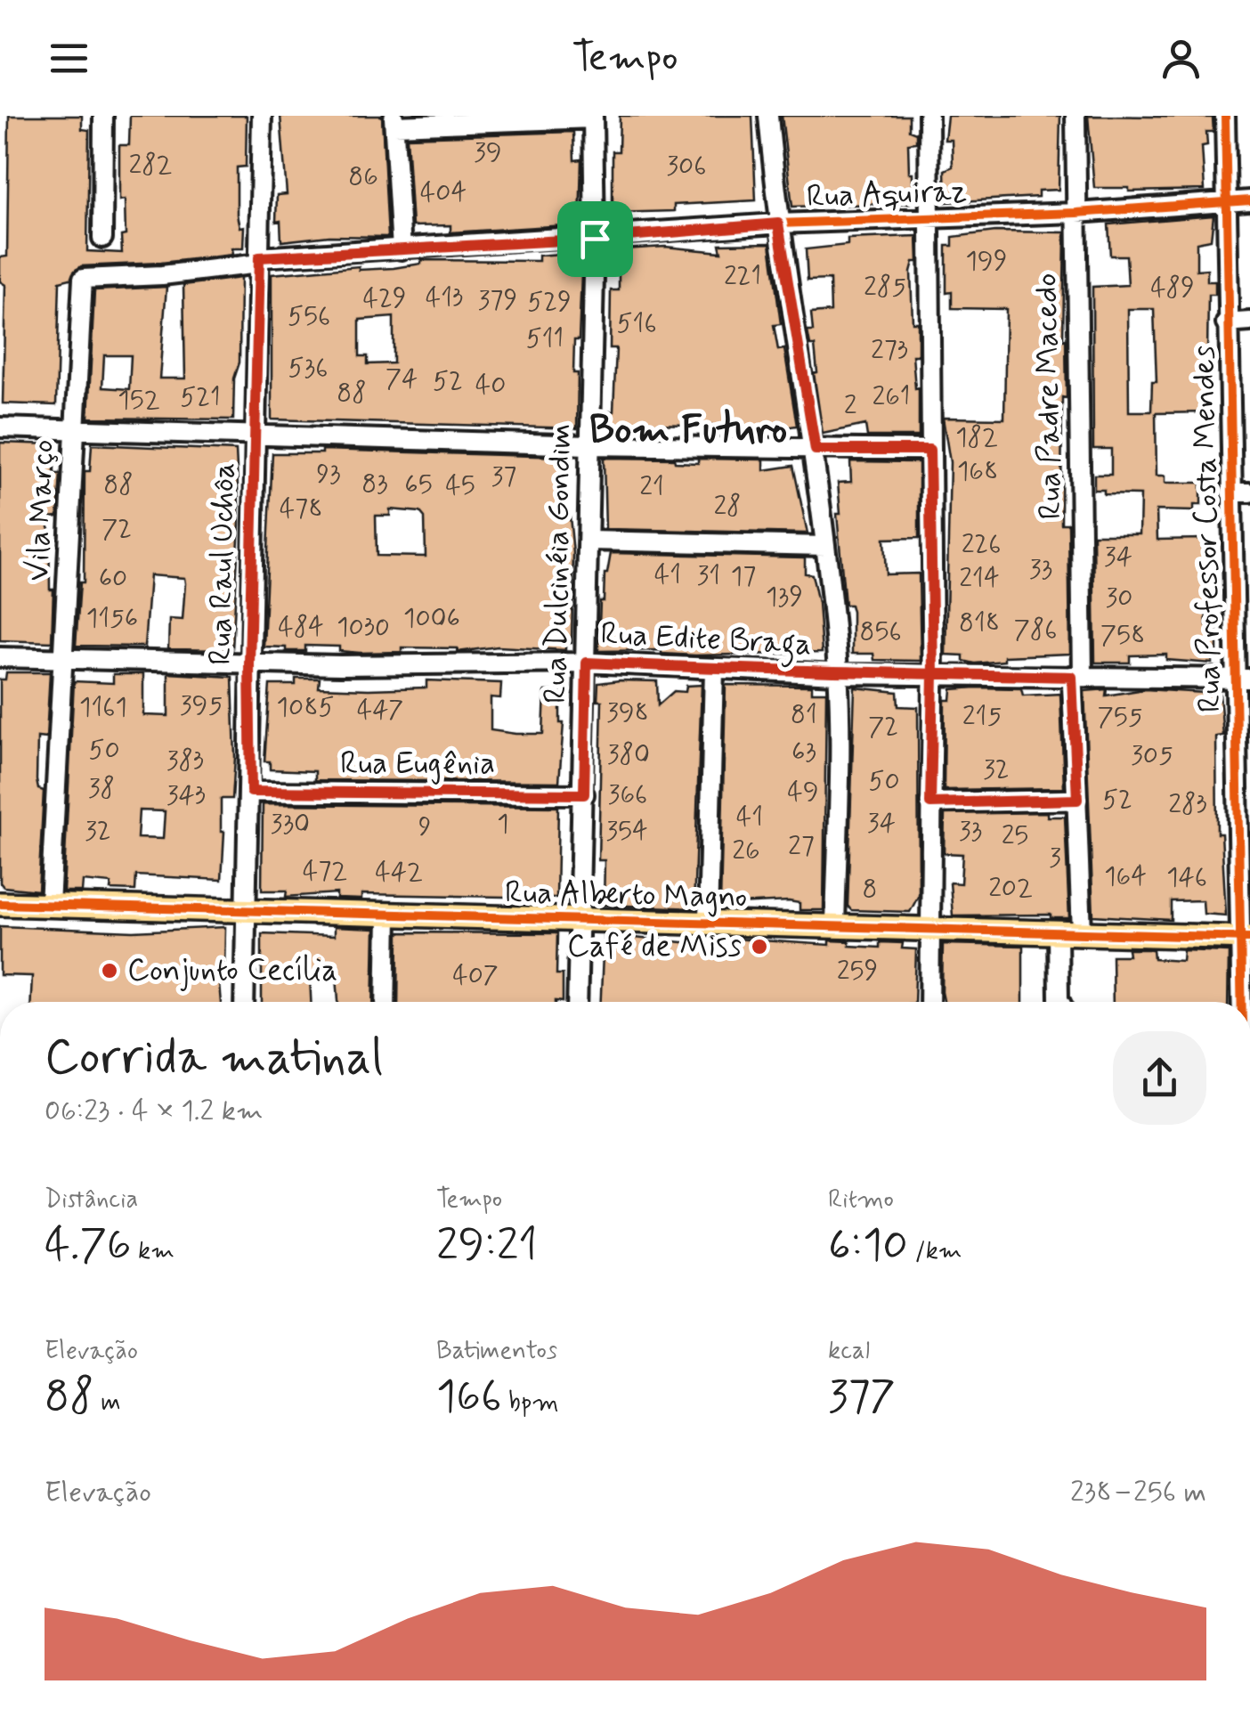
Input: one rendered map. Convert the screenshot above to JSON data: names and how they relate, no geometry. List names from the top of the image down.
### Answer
{
  "streets": {
    "main road": ["Rua Alberto Magno"],
    "street": [
      "Rua Aquiraz",
      "Rua Padre Macedo",
      "Vila Março",
      "Rua Professor Costa Mendes",
      "Rua Raul Uchôa",
      "Rua Dulcinéia Gondim",
      "Rua Edite Braga",
      "Rua Eugênia"
    ]
  },
  "crossings": [
    ["Rua Aquiraz", "Rua Padre Macedo"],
    ["Rua Aquiraz", "Vila Março"],
    ["Rua Aquiraz", "Rua Professor Costa Mendes"],
    ["Rua Aquiraz", "Rua Raul Uchôa"],
    ["Rua Aquiraz", "Rua Dulcinéia Gondim"],
    ["Rua Padre Macedo", "Rua Edite Braga"],
    ["Rua Padre Macedo", "Rua Alberto Magno"],
    ["Vila Março", "Rua Edite Braga"],
    ["Vila Março", "Rua Alberto Magno"],
    ["Rua Professor Costa Mendes", "Rua Edite Braga"],
    ["Rua Professor Costa Mendes", "Rua Alberto Magno"],
    ["Rua Raul Uchôa", "Rua Edite Braga"],
    ["Rua Raul Uchôa", "Rua Eugênia"],
    ["Rua Raul Uchôa", "Rua Alberto Magno"],
    ["Rua Dulcinéia Gondim", "Rua Edite Braga"],
    ["Rua Dulcinéia Gondim", "Rua Eugênia"],
    ["Rua Dulcinéia Gondim", "Rua Alberto Magno"]
  ],
  "districts": ["Bom Futuro"],
  "places": ["Café de Miss", "Conjunto Cecília"],
  "house_numbers": [
    "39",
    "282",
    "306",
    "86",
    "404",
    "199",
    "221",
    "285",
    "489",
    "413",
    "429",
    "379",
    "529",
    "556",
    "516",
    "511",
    "273",
    "536",
    "74",
    "52",
    "40",
    "88",
    "261",
    "521",
    "152",
    "2",
    "182",
    "168",
    "93",
    "37",
    "83",
    "88",
    "65",
    "45",
    "21",
    "28",
    "478",
    "72",
    "226",
    "34",
    "33",
    "41",
    "31",
    "17",
    "60",
    "214",
    "139",
    "30",
    "1156",
    "1006",
    "818",
    "484",
    "1030",
    "786",
    "856",
    "758",
    "395",
    "1161",
    "1085",
    "447",
    "398",
    "81",
    "215",
    "755",
    "72",
    "50",
    "63",
    "380",
    "305",
    "383",
    "32",
    "50",
    "38",
    "49",
    "366",
    "343",
    "52",
    "283",
    "41",
    "34",
    "330",
    "1",
    "9",
    "32",
    "354",
    "33",
    "25",
    "27",
    "26",
    "3",
    "472",
    "442",
    "164",
    "146",
    "202",
    "8",
    "259",
    "407"
  ],
  "page": {
    "header": "Tempo",
    "heading": ["Corrida matinal", "06:23 · 4 × 1.2 km"],
    "stats": [
      ["Distância", "4.76 km"],
      ["Tempo", "29:21"],
      ["Ritmo", "6:10 /km"],
      ["Elevação", "88 m"],
      ["Batimentos", "166 bpm"],
      ["kcal", "377"]
    ],
    "chart": ["Elevação", "238–256 m"]
  }
}
